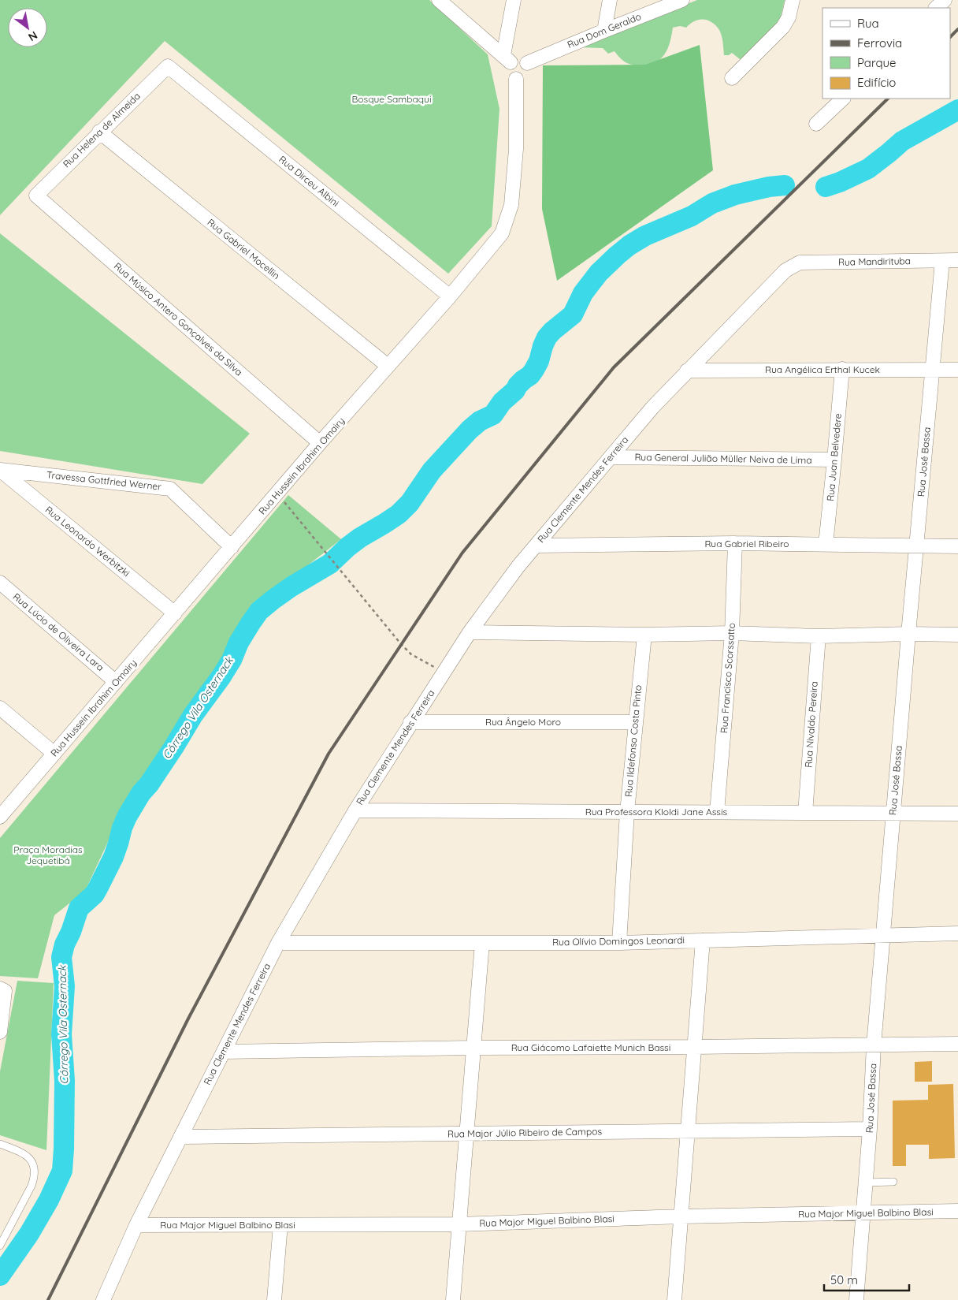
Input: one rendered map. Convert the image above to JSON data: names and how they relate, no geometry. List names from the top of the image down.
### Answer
{
  "streets": {
    "street": [
      "Rua Dom Geraldo",
      "Rua Helena de Almeida",
      "Rua Dirceu Albini",
      "Rua Gabriel Mocellin",
      "Rua Mandirituba",
      "Rua Músico Antero Gonçalves da Silva",
      "Rua Angélica Erthal Kucek",
      "Rua Juan Belvedere",
      "Rua General Julião Müller Neiva de Lima",
      "Rua José Bassa",
      "Rua Hussein Ibrahim Omairy",
      "Travessa Gottfried Werner",
      "Rua Clemente Mendes Ferreira",
      "Rua Leonardo Werbitzki",
      "Rua Gabriel Ribeiro",
      "Rua Lúcio de Oliveira Lara",
      "Rua Francisco Scorssatto",
      "Rua Ângelo Moro",
      "Rua Nivaldo Pereira",
      "Rua Ildefonso Costa Pinto",
      "Rua Professora Kloldi Jane Assis",
      "Rua Olívio Domingos Leonardi",
      "Rua Giácomo Lafaiette Munich Bassi",
      "Rua Major Júlio Ribeiro de Campos",
      "Rua Major Miguel Balbino Blasi"
    ]
  },
  "crossings": [
    ["Rua Dom Geraldo", "Rua Hussein Ibrahim Omairy"],
    ["Rua Helena de Almeida", "Rua Dirceu Albini"],
    ["Rua Helena de Almeida", "Rua Gabriel Mocellin"],
    ["Rua Helena de Almeida", "Rua Músico Antero Gonçalves da Silva"],
    ["Rua Dirceu Albini", "Rua Hussein Ibrahim Omairy"],
    ["Rua Gabriel Mocellin", "Rua Hussein Ibrahim Omairy"],
    ["Rua Mandirituba", "Rua José Bassa"],
    ["Rua Mandirituba", "Rua Clemente Mendes Ferreira"],
    ["Rua Músico Antero Gonçalves da Silva", "Rua Hussein Ibrahim Omairy"],
    ["Rua Angélica Erthal Kucek", "Rua Juan Belvedere"],
    ["Rua Angélica Erthal Kucek", "Rua José Bassa"],
    ["Rua Angélica Erthal Kucek", "Rua Clemente Mendes Ferreira"],
    ["Rua Juan Belvedere", "Rua General Julião Müller Neiva de Lima"],
    ["Rua Juan Belvedere", "Rua Gabriel Ribeiro"],
    ["Rua General Julião Müller Neiva de Lima", "Rua Clemente Mendes Ferreira"],
    ["Rua José Bassa", "Rua Gabriel Ribeiro"],
    ["Rua José Bassa", "Rua Professora Kloldi Jane Assis"],
    ["Rua José Bassa", "Rua Olívio Domingos Leonardi"],
    ["Rua José Bassa", "Rua Giácomo Lafaiette Munich Bassi"],
    ["Rua José Bassa", "Rua Major Júlio Ribeiro de Campos"],
    ["Rua José Bassa", "Rua Major Miguel Balbino Blasi"],
    ["Rua Hussein Ibrahim Omairy", "Travessa Gottfried Werner"],
    ["Rua Hussein Ibrahim Omairy", "Rua Leonardo Werbitzki"],
    ["Rua Hussein Ibrahim Omairy", "Rua Lúcio de Oliveira Lara"],
    ["Travessa Gottfried Werner", "Rua Leonardo Werbitzki"],
    ["Rua Clemente Mendes Ferreira", "Rua Gabriel Ribeiro"],
    ["Rua Clemente Mendes Ferreira", "Rua Ângelo Moro"],
    ["Rua Clemente Mendes Ferreira", "Rua Professora Kloldi Jane Assis"],
    ["Rua Clemente Mendes Ferreira", "Rua Olívio Domingos Leonardi"],
    ["Rua Clemente Mendes Ferreira", "Rua Giácomo Lafaiette Munich Bassi"],
    ["Rua Clemente Mendes Ferreira", "Rua Major Júlio Ribeiro de Campos"],
    ["Rua Clemente Mendes Ferreira", "Rua Major Miguel Balbino Blasi"],
    ["Rua Gabriel Ribeiro", "Rua Francisco Scorssatto"],
    ["Rua Francisco Scorssatto", "Rua Professora Kloldi Jane Assis"],
    ["Rua Ângelo Moro", "Rua Ildefonso Costa Pinto"],
    ["Rua Nivaldo Pereira", "Rua Professora Kloldi Jane Assis"],
    ["Rua Ildefonso Costa Pinto", "Rua Professora Kloldi Jane Assis"],
    ["Rua Ildefonso Costa Pinto", "Rua Olívio Domingos Leonardi"]
  ],
  "water": ["Córrego Vila Osternack"],
  "parks": ["Bosque Sambaqui", "Praça Moradias Jequetibá"],
  "legend": [
    "Rua",
    "Ferrovia",
    "Parque",
    "Edifício"
  ],
  "scale_bar": "50 m",
  "north": "bottom right"
}
